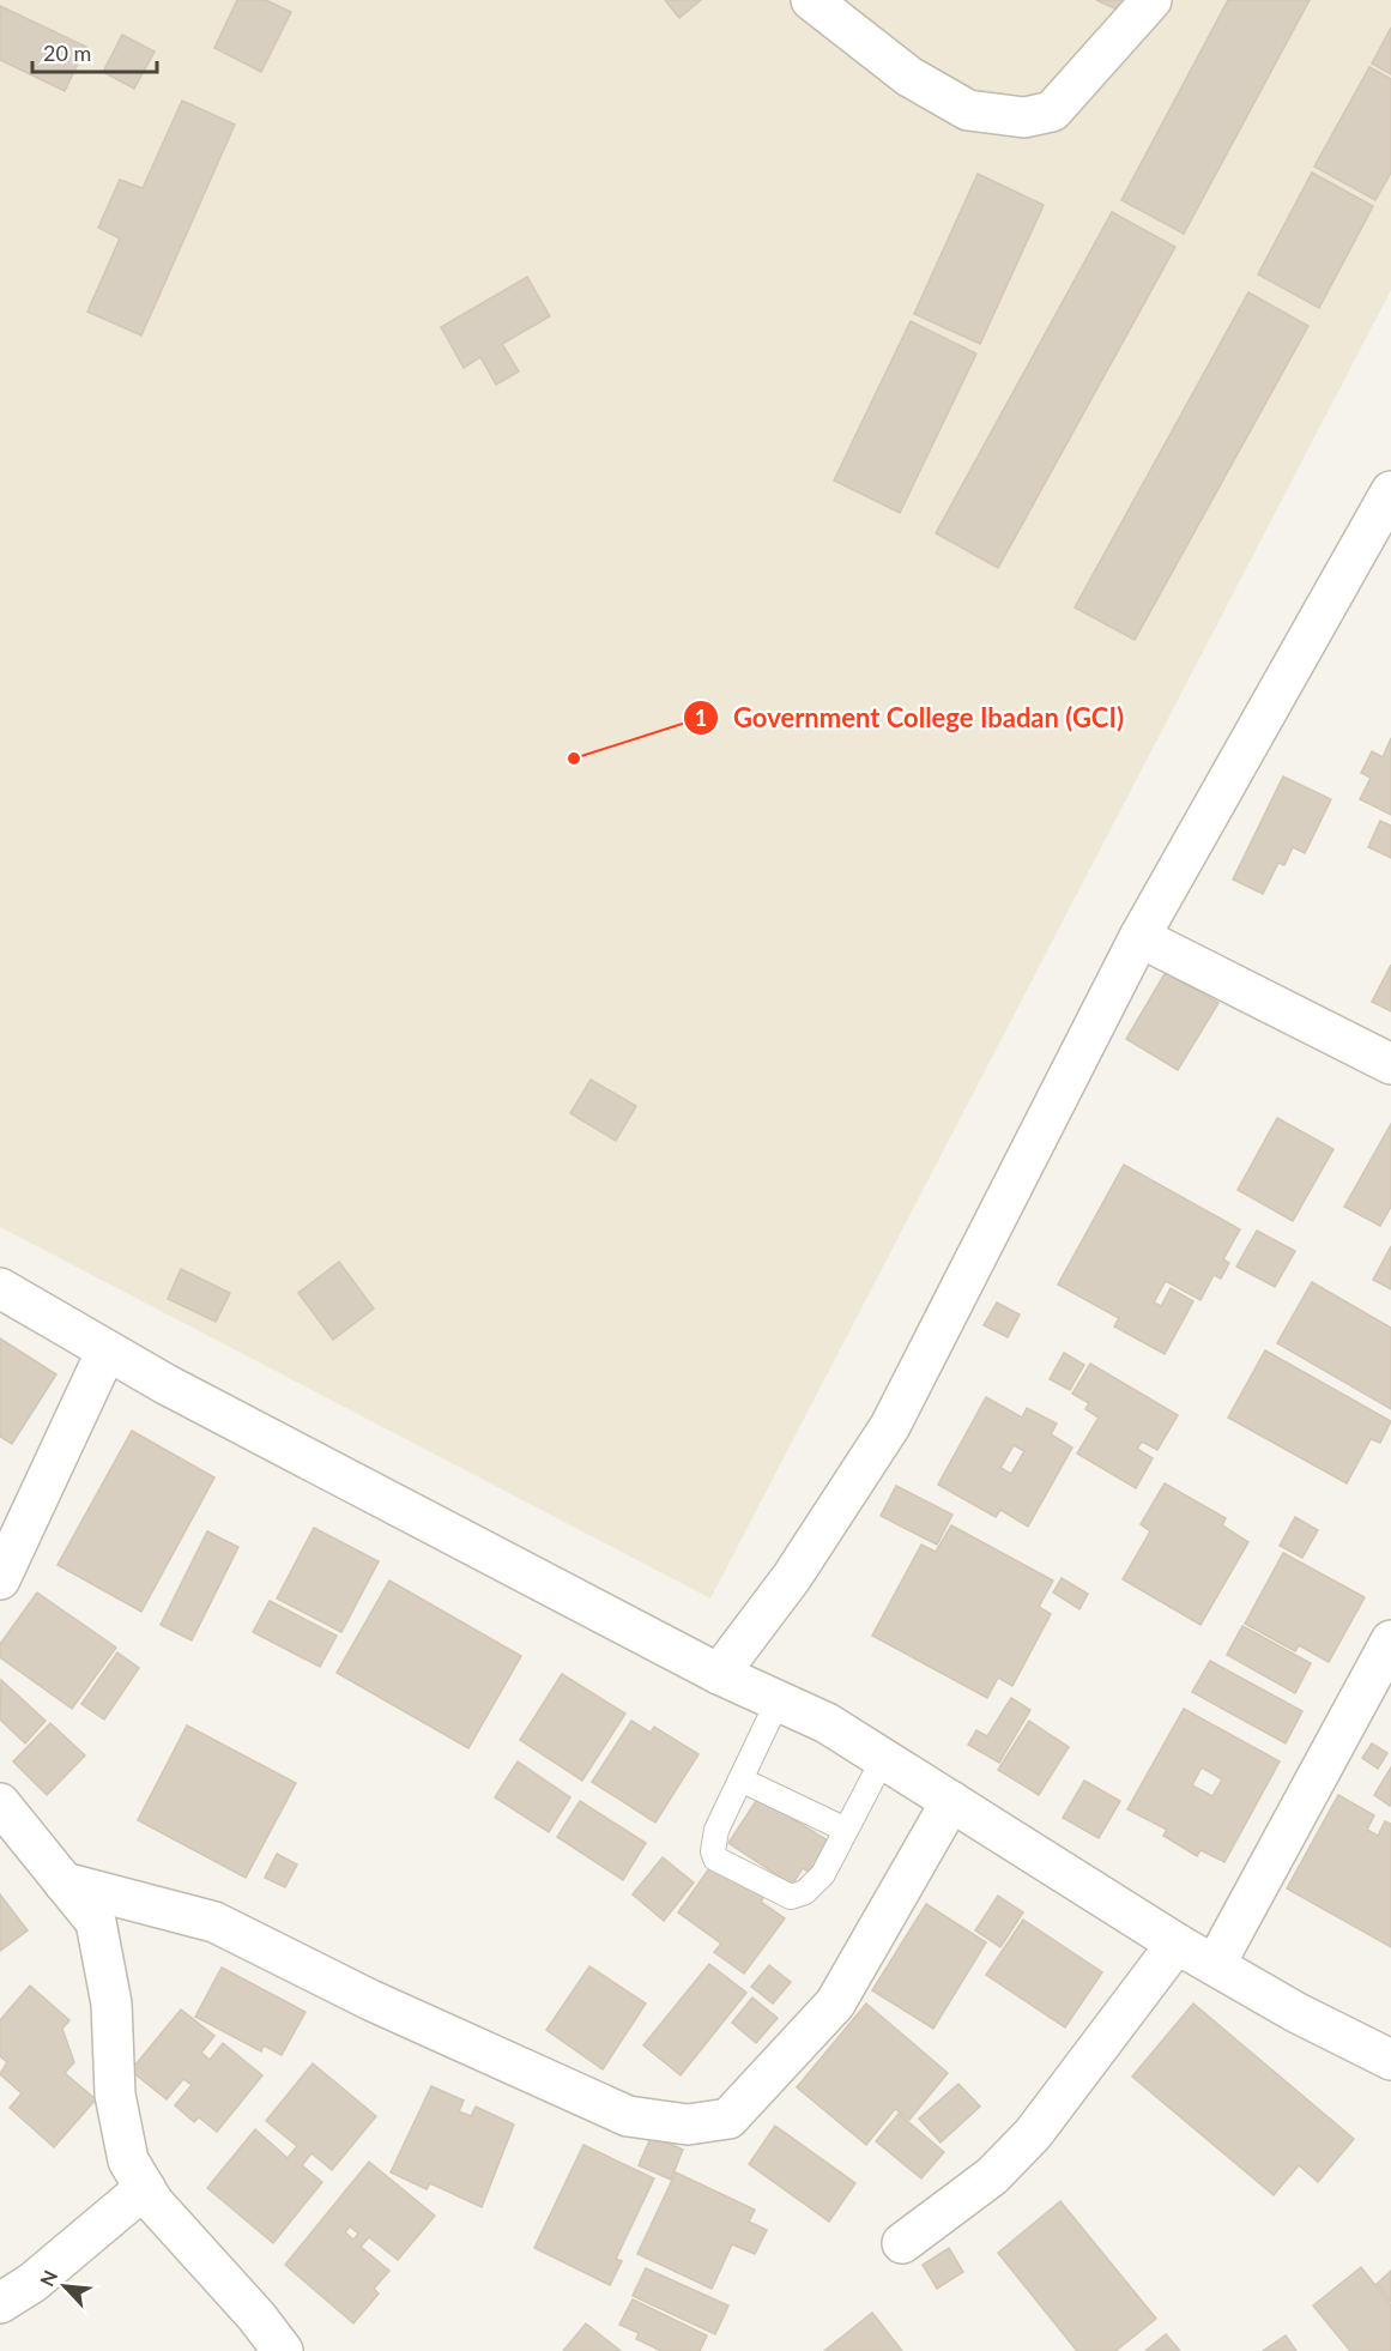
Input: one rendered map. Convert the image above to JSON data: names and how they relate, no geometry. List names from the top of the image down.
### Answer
{
  "places": ["Government College Ibadan (GCI)"],
  "scale_bar": "20 m",
  "north": "top left"
}
